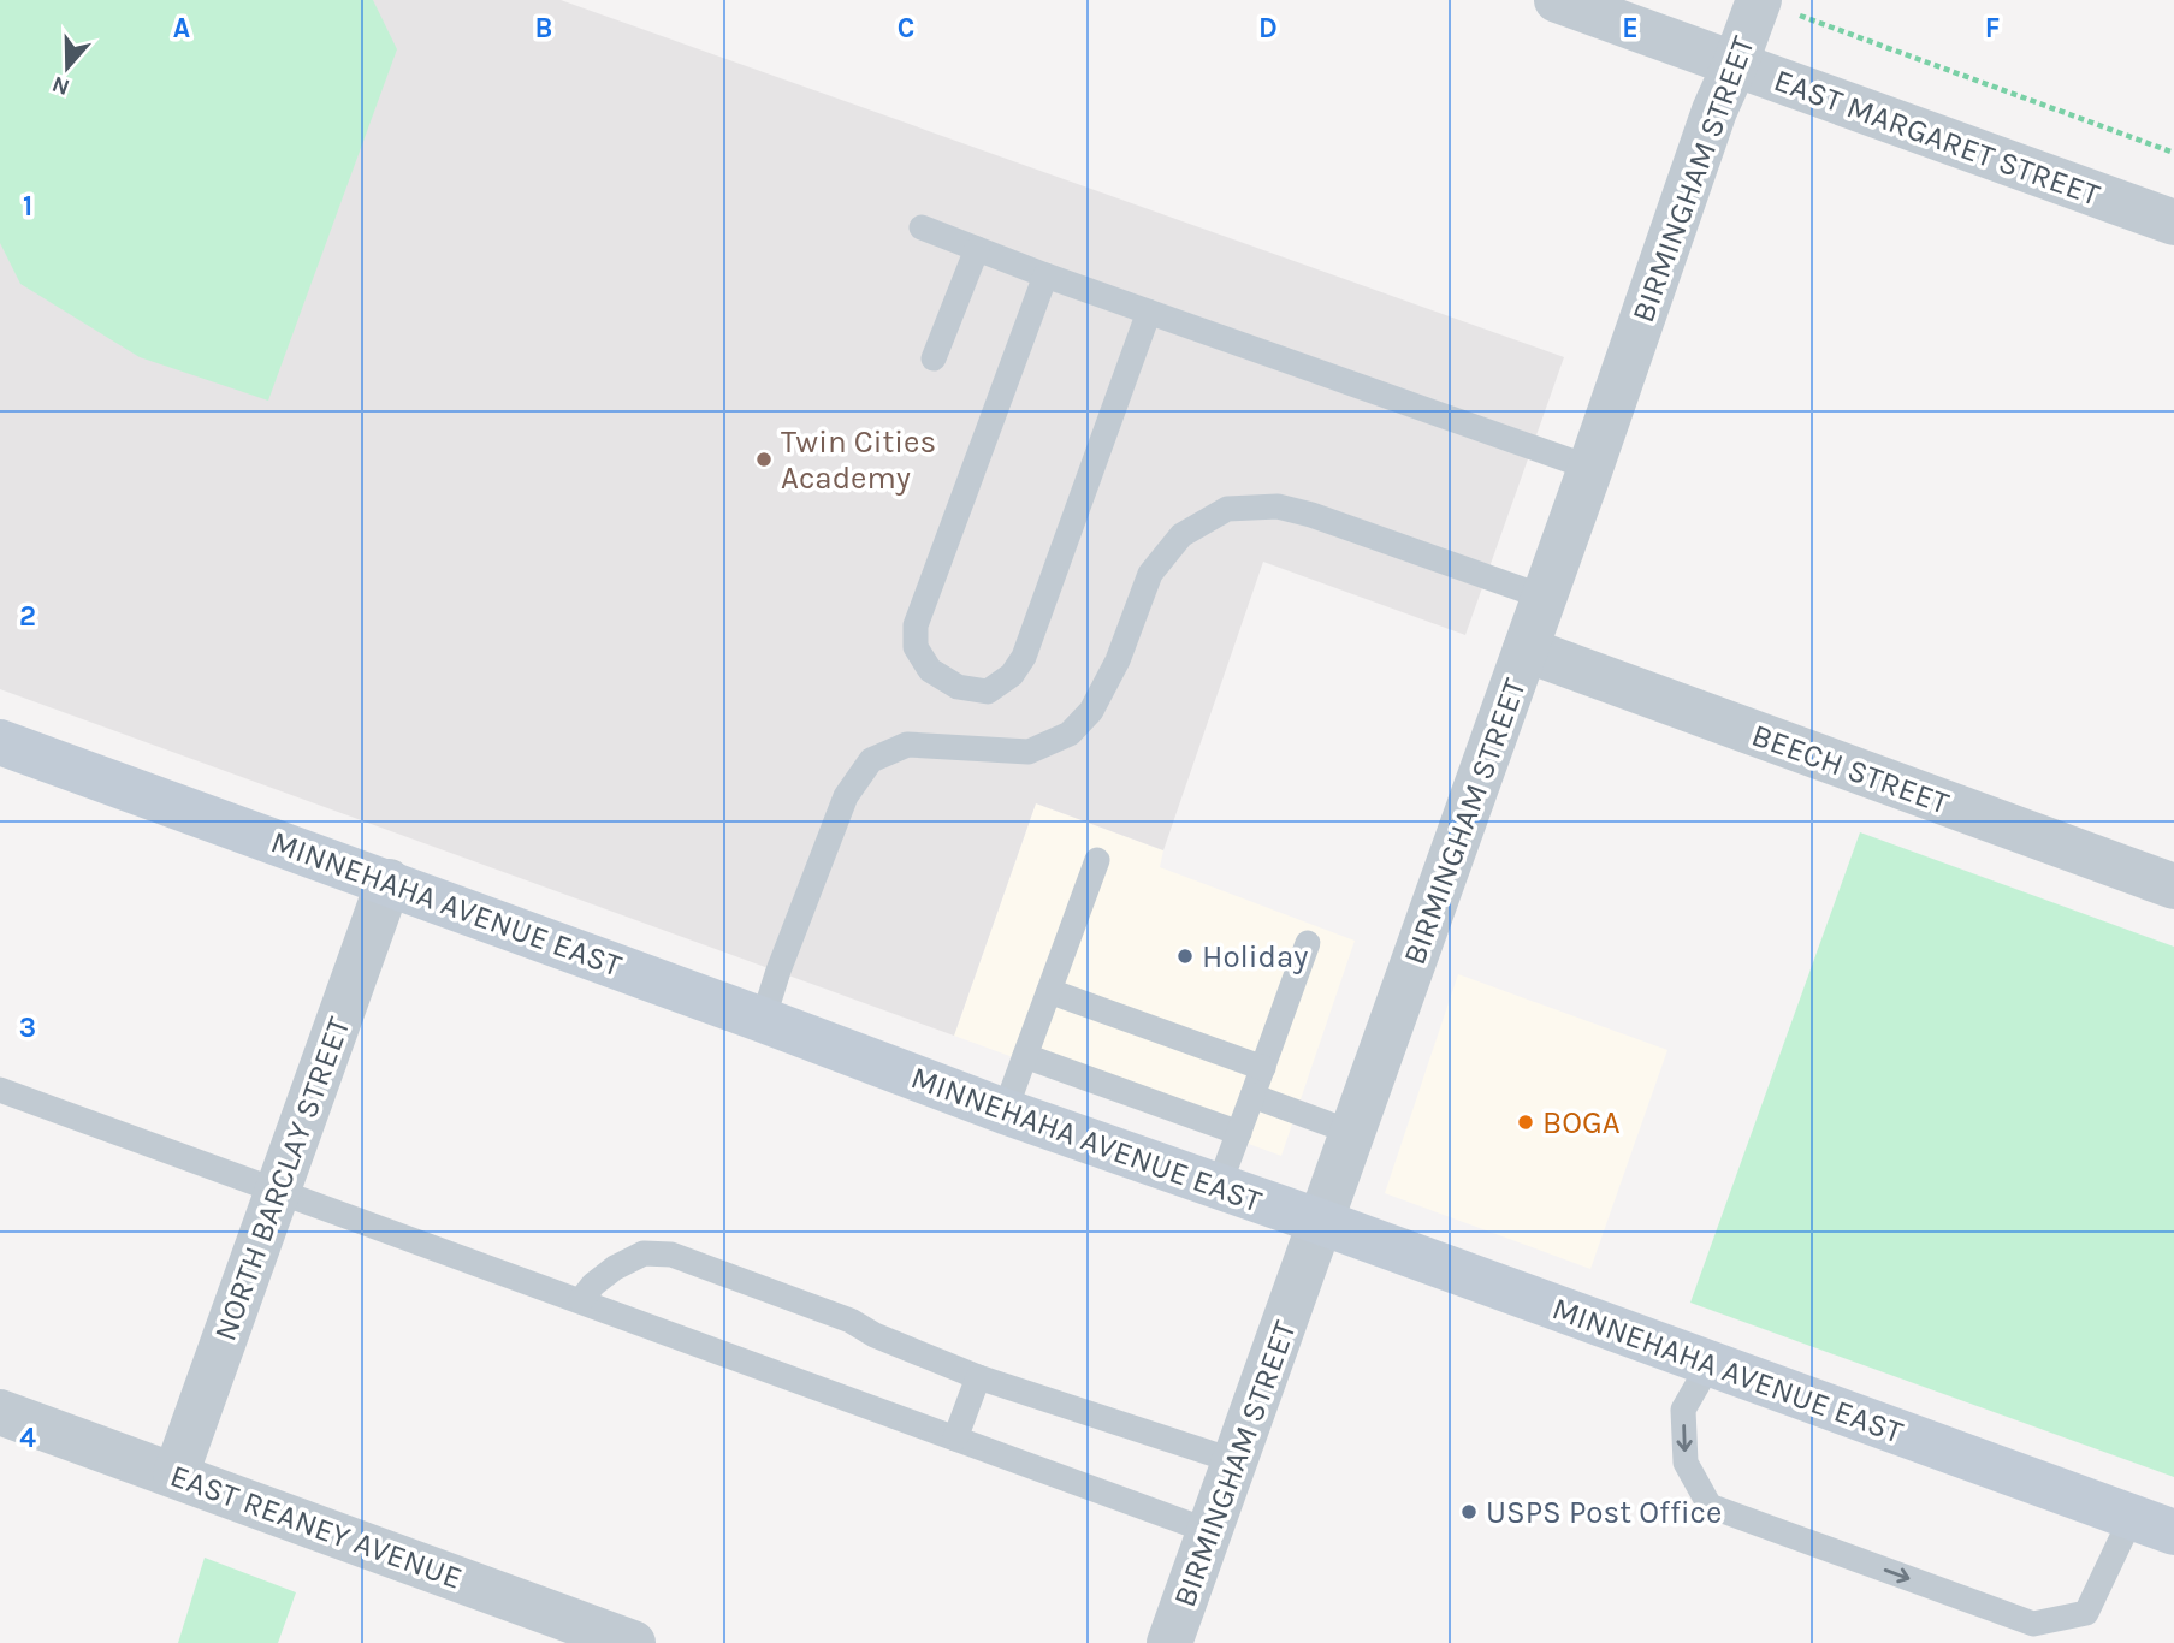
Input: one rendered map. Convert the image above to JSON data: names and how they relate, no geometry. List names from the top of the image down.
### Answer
{
  "streets": {
    "main road": ["MINNEHAHA AVENUE EAST"],
    "street": [
      "EAST MARGARET STREET",
      "BIRMINGHAM STREET",
      "BEECH STREET",
      "NORTH BARCLAY STREET",
      "EAST REANEY AVENUE"
    ]
  },
  "crossings": [
    ["EAST MARGARET STREET", "BIRMINGHAM STREET"],
    ["BIRMINGHAM STREET", "BEECH STREET"],
    ["BIRMINGHAM STREET", "MINNEHAHA AVENUE EAST"],
    ["MINNEHAHA AVENUE EAST", "NORTH BARCLAY STREET"],
    ["NORTH BARCLAY STREET", "EAST REANEY AVENUE"]
  ],
  "places": [
    "Twin Cities Academy",
    "Holiday",
    "BOGA",
    "USPS Post Office"
  ],
  "north": "bottom",
  "grid": {
    "columns": [
      "A",
      "B",
      "C",
      "D",
      "E",
      "F"
    ],
    "rows": [
      "1",
      "2",
      "3",
      "4"
    ]
  }
}
